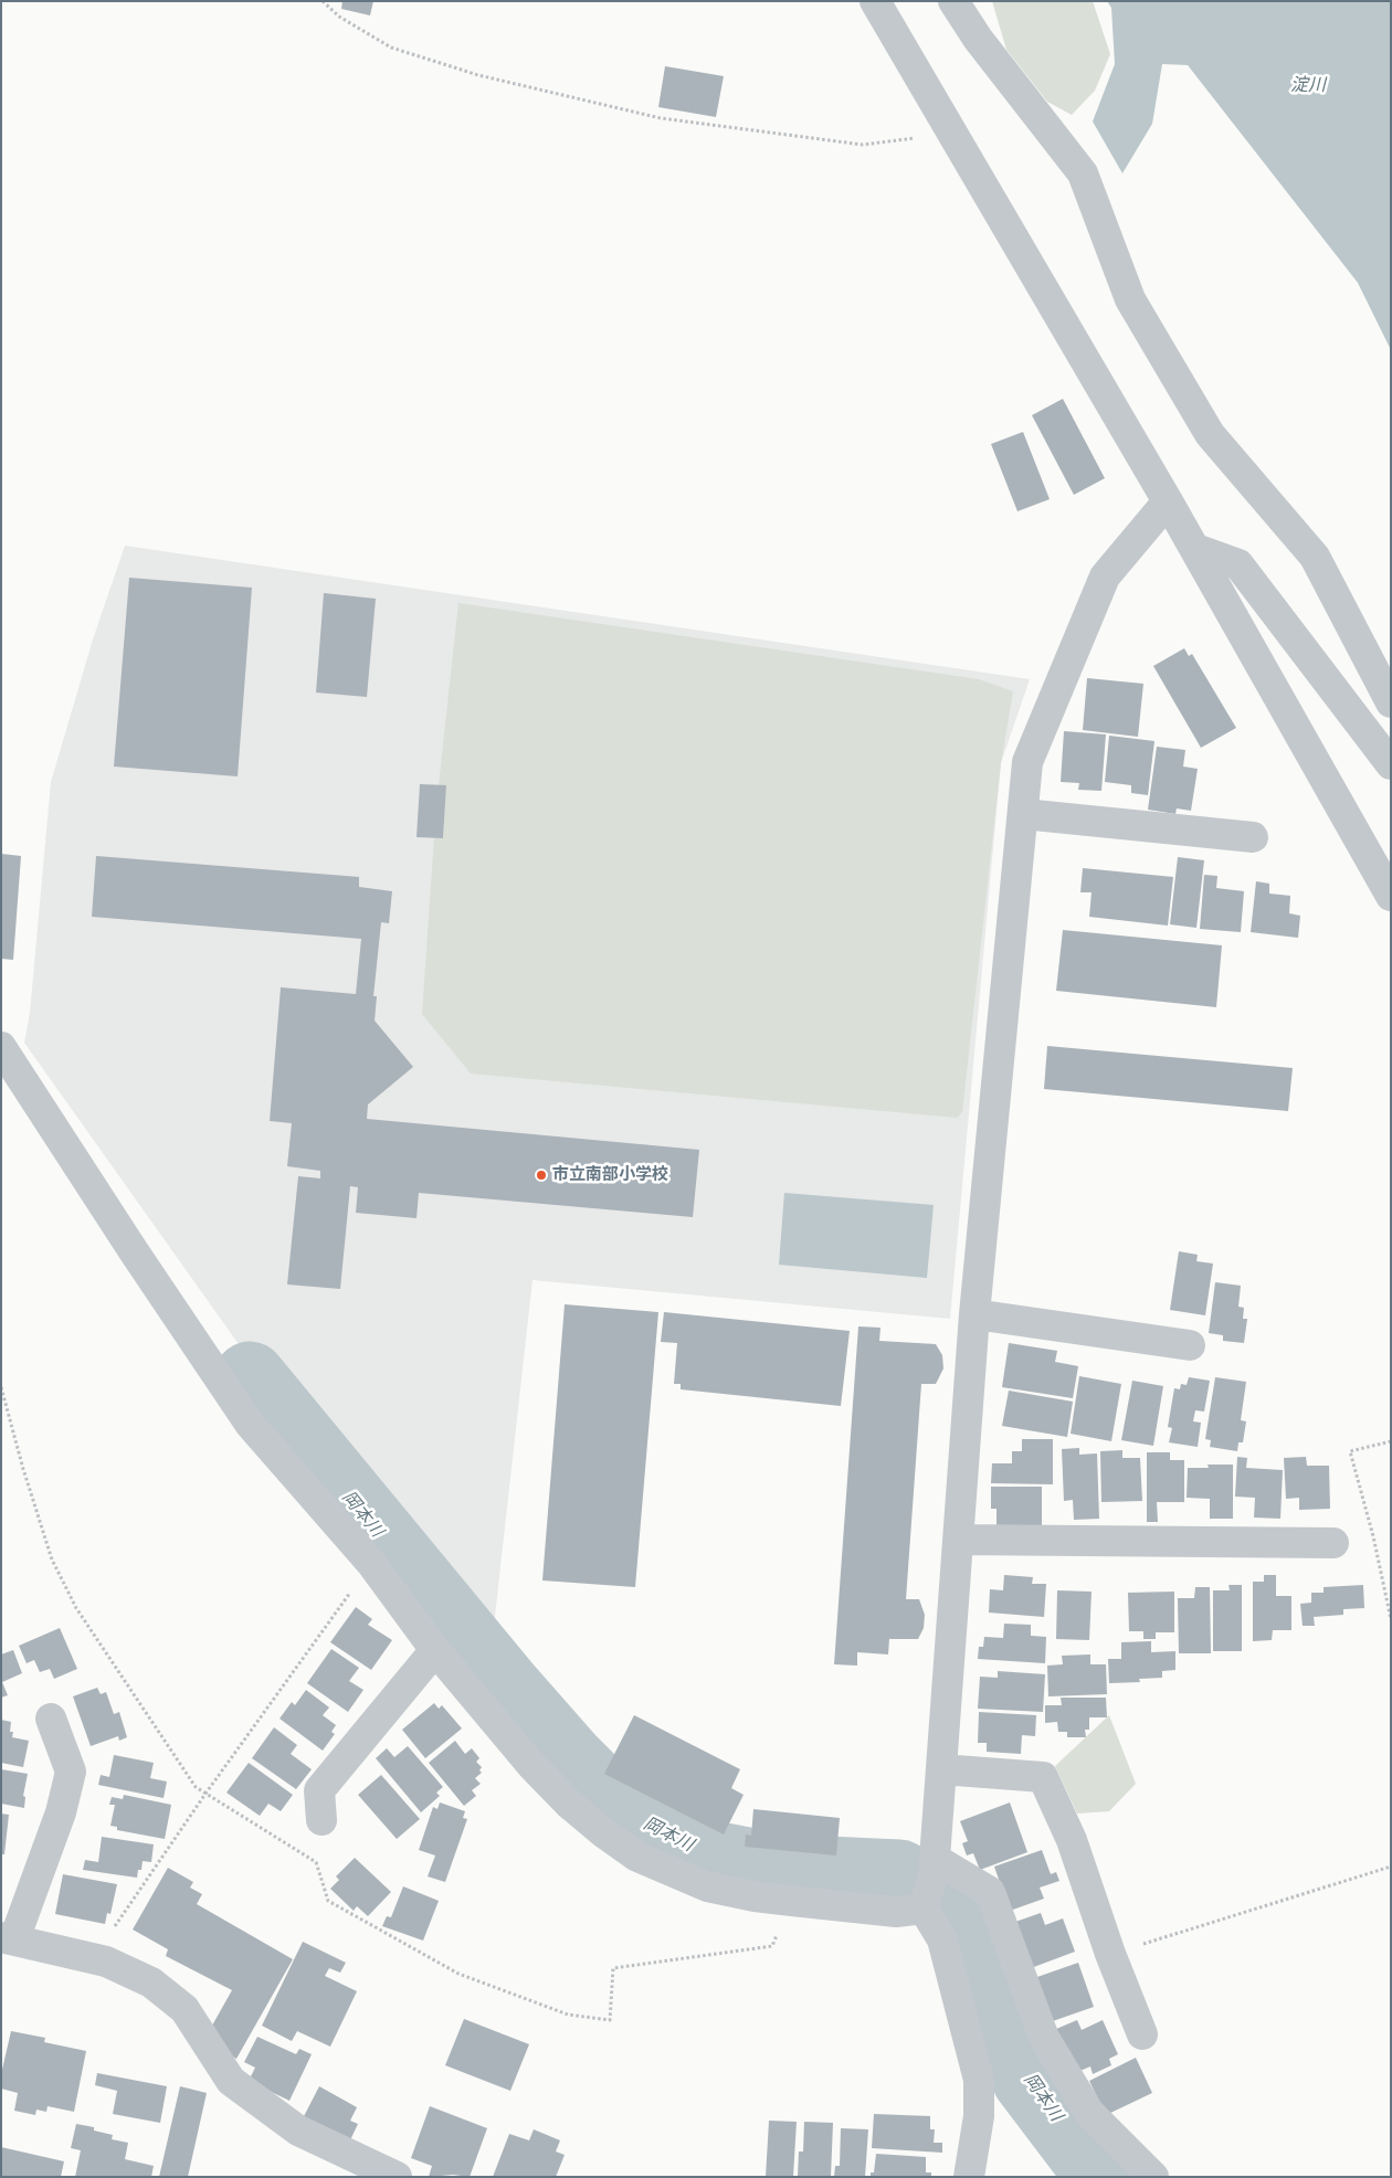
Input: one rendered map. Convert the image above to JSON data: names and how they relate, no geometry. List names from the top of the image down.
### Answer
{
  "water": ["淀川", "岡本川"],
  "places": ["市立南部小学校"]
}
